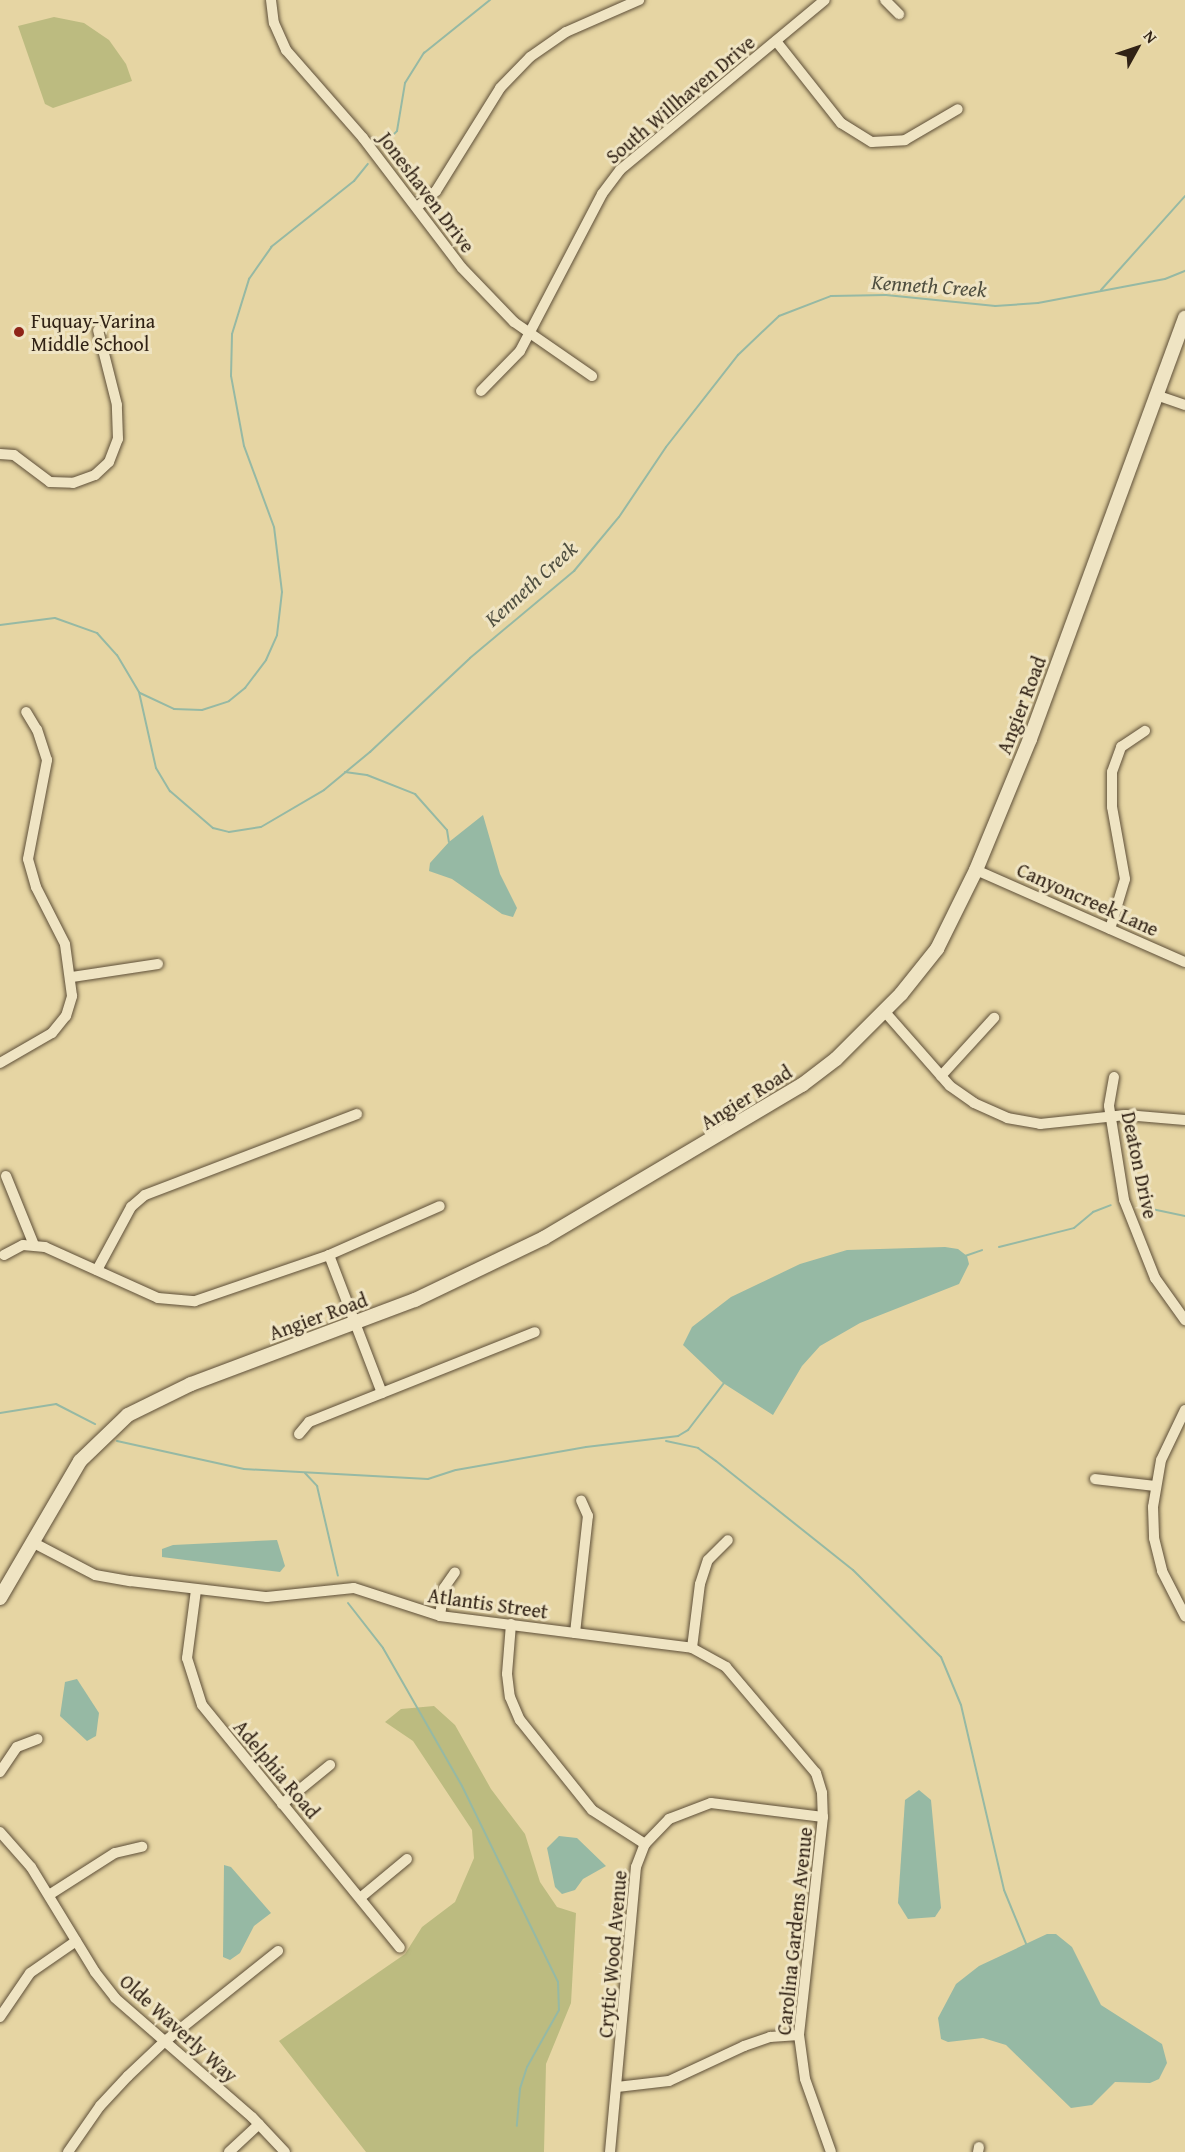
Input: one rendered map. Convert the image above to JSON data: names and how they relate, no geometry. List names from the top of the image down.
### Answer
{
  "streets": {
    "street": [
      "South Willhaven Drive",
      "Joneshaven Drive",
      "Angier Road",
      "Canyoncreek Lane",
      "Deaton Drive",
      "Atlantis Street",
      "Adelphia Road",
      "Carolina Gardens Avenue",
      "Crytic Wood Avenue",
      "Olde Waverly Way"
    ]
  },
  "crossings": [
    ["South Willhaven Drive", "Joneshaven Drive"],
    ["Angier Road", "Canyoncreek Lane"],
    ["Angier Road", "Atlantis Street"],
    ["Atlantis Street", "Adelphia Road"],
    ["Atlantis Street", "Carolina Gardens Avenue"],
    ["Atlantis Street", "Crytic Wood Avenue"],
    ["Carolina Gardens Avenue", "Crytic Wood Avenue"]
  ],
  "water": ["Kenneth Creek"],
  "places": ["Fuquay-Varina Middle School"],
  "north": "top right"
}
